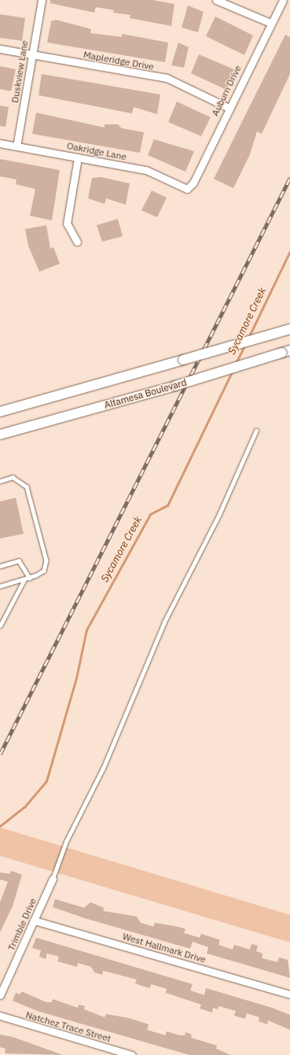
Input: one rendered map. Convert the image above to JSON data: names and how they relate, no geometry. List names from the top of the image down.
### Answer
{
  "streets": {
    "main road": ["Altamesa Boulevard"],
    "street": [
      "Mapleridge Drive",
      "Duskview Lane",
      "Auburn Drive",
      "Oakridge Lane",
      "Trimble Drive",
      "West Hallmark Drive",
      "Natchez Trace Street"
    ]
  },
  "crossings": [
    ["Mapleridge Drive", "Duskview Lane"],
    ["Mapleridge Drive", "Auburn Drive"],
    ["Duskview Lane", "Oakridge Lane"],
    ["Auburn Drive", "Oakridge Lane"],
    ["Trimble Drive", "West Hallmark Drive"]
  ],
  "water": ["Sycamore Creek"]
}
